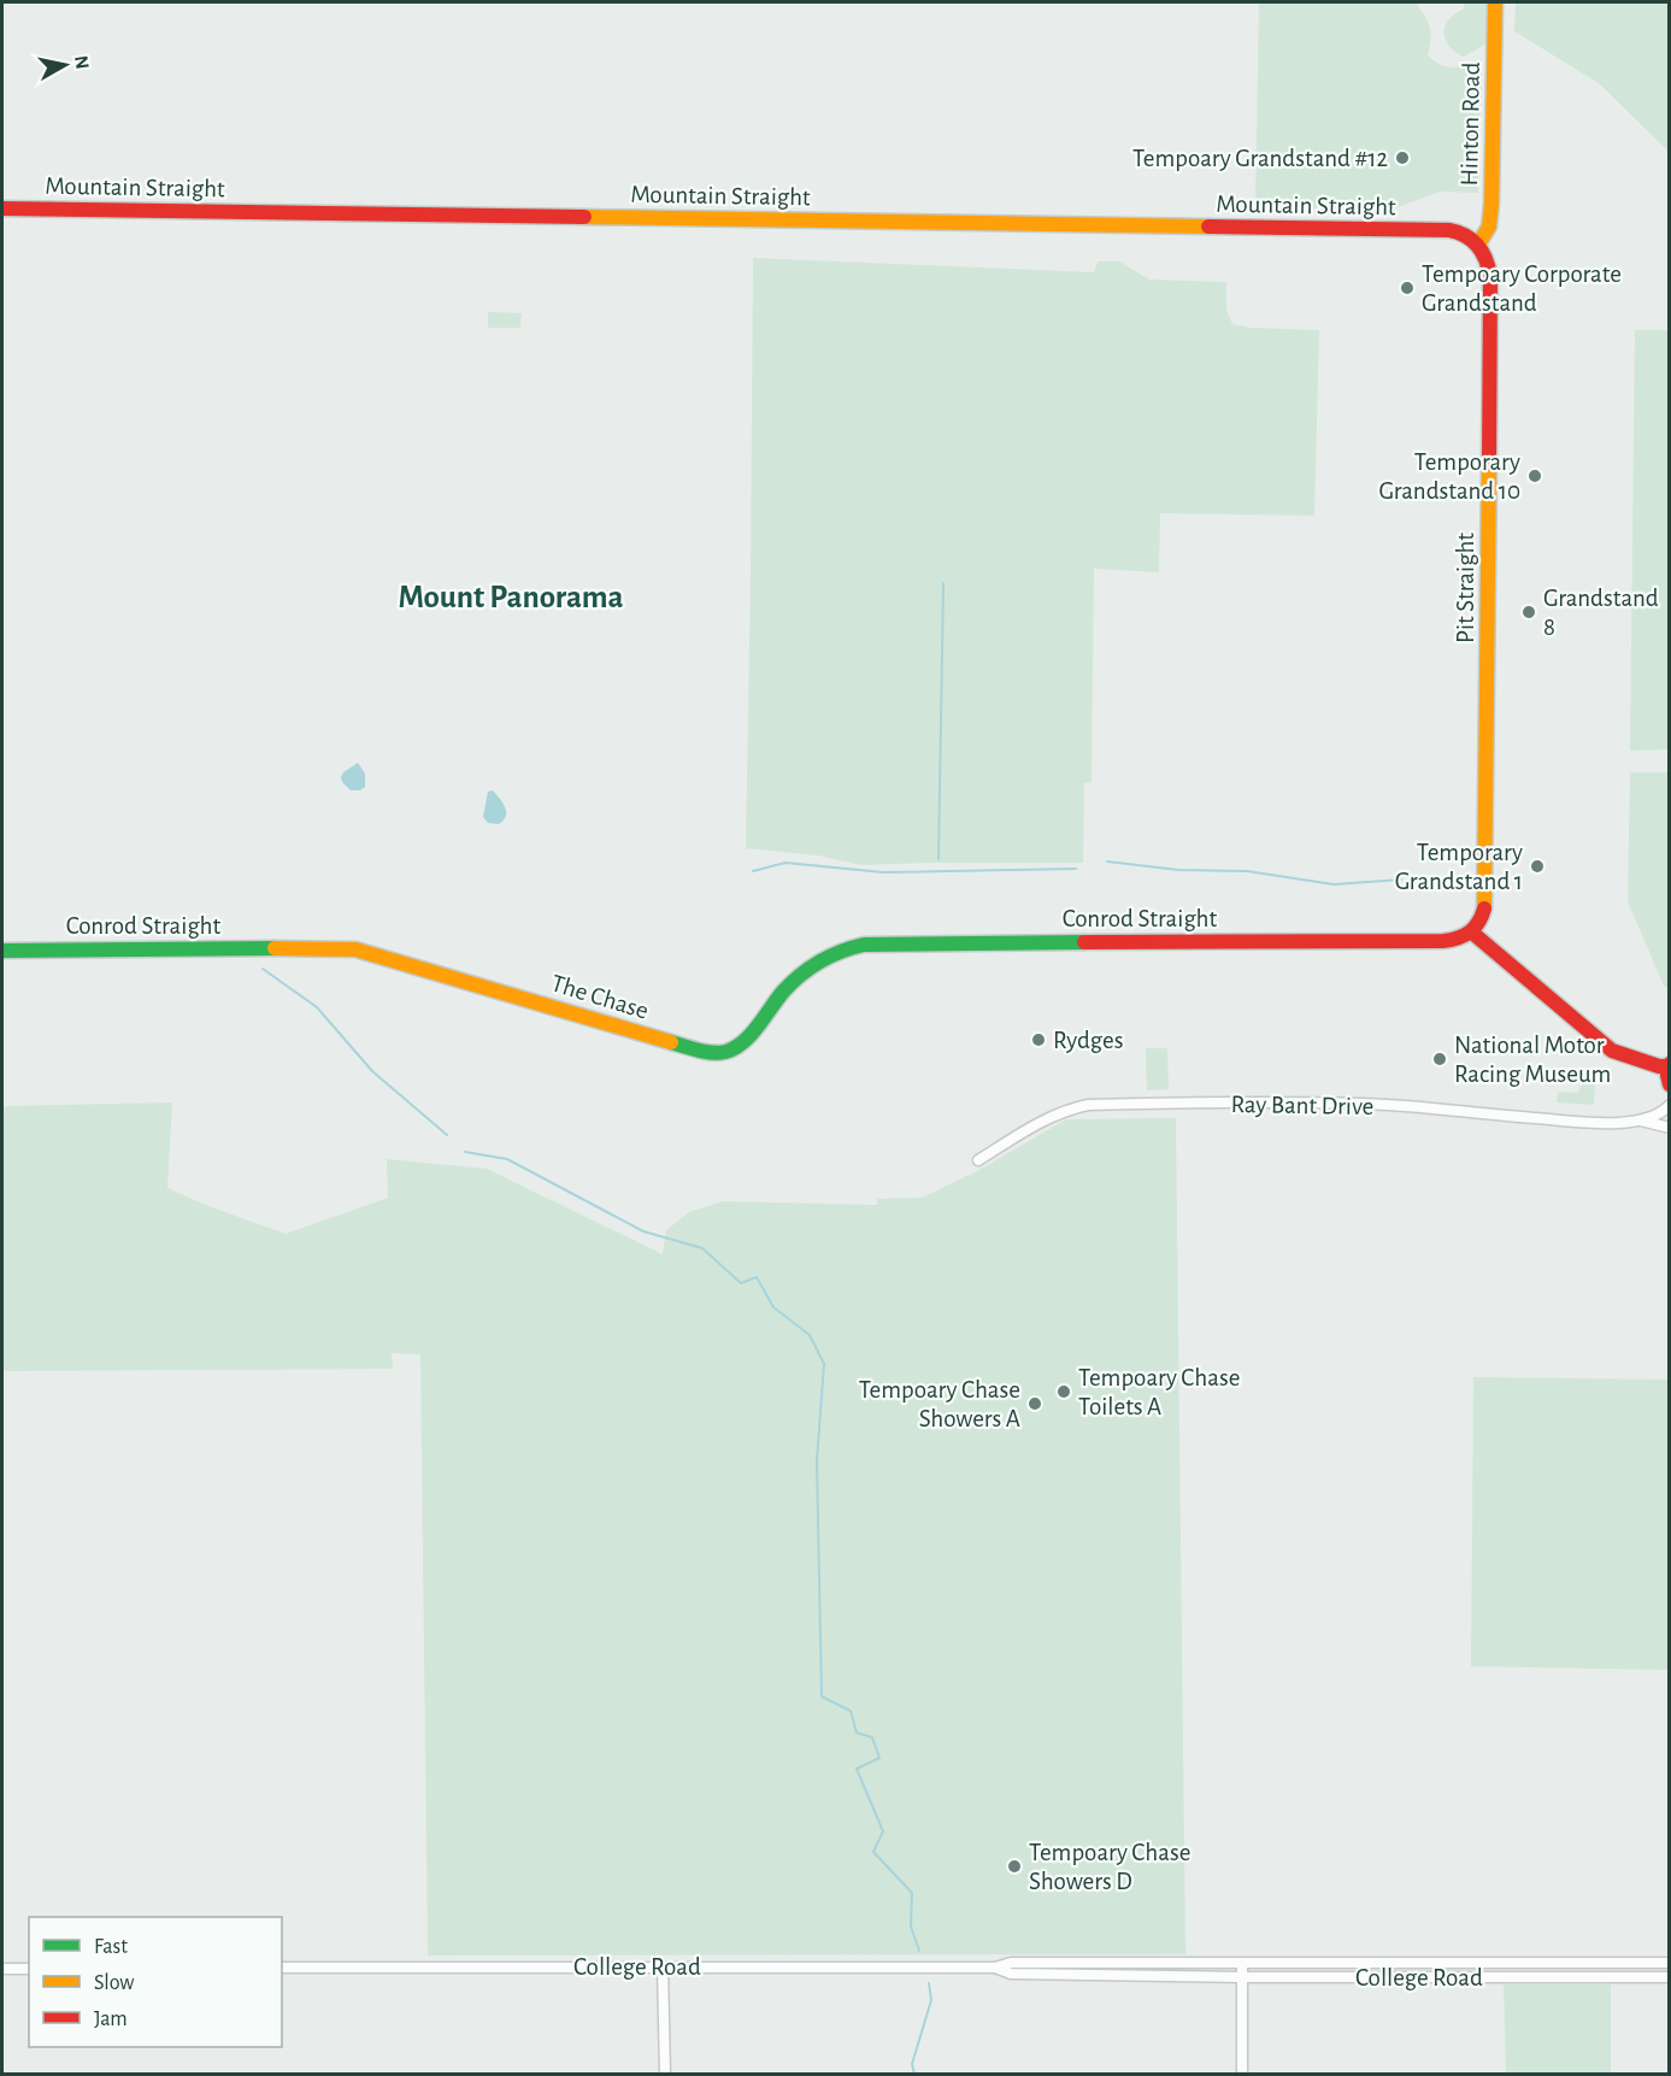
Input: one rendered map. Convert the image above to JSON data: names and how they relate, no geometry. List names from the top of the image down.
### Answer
{
  "streets": {
    "street": [
      "Hinton Road",
      "Mountain Straight",
      "Pit Straight",
      "Conrod Straight",
      "The Chase",
      "Ray Bant Drive",
      "College Road"
    ]
  },
  "crossings": [
    ["Hinton Road", "Mountain Straight"],
    ["Hinton Road", "Pit Straight"],
    ["Mountain Straight", "Pit Straight"],
    ["Pit Straight", "Conrod Straight"],
    ["Conrod Straight", "The Chase"]
  ],
  "districts": ["Mount Panorama"],
  "places": [
    "Tempoary Grandstand #12",
    "Tempoary Corporate Grandstand",
    "Temporary Grandstand 10",
    "Grandstand 8",
    "Temporary Grandstand 1",
    "Rydges",
    "National Motor Racing Museum",
    "Tempoary Chase Toilets A",
    "Tempoary Chase Showers A",
    "Tempoary Chase Showers D"
  ],
  "legend": ["Fast", "Slow", "Jam"],
  "north": "right"
}
